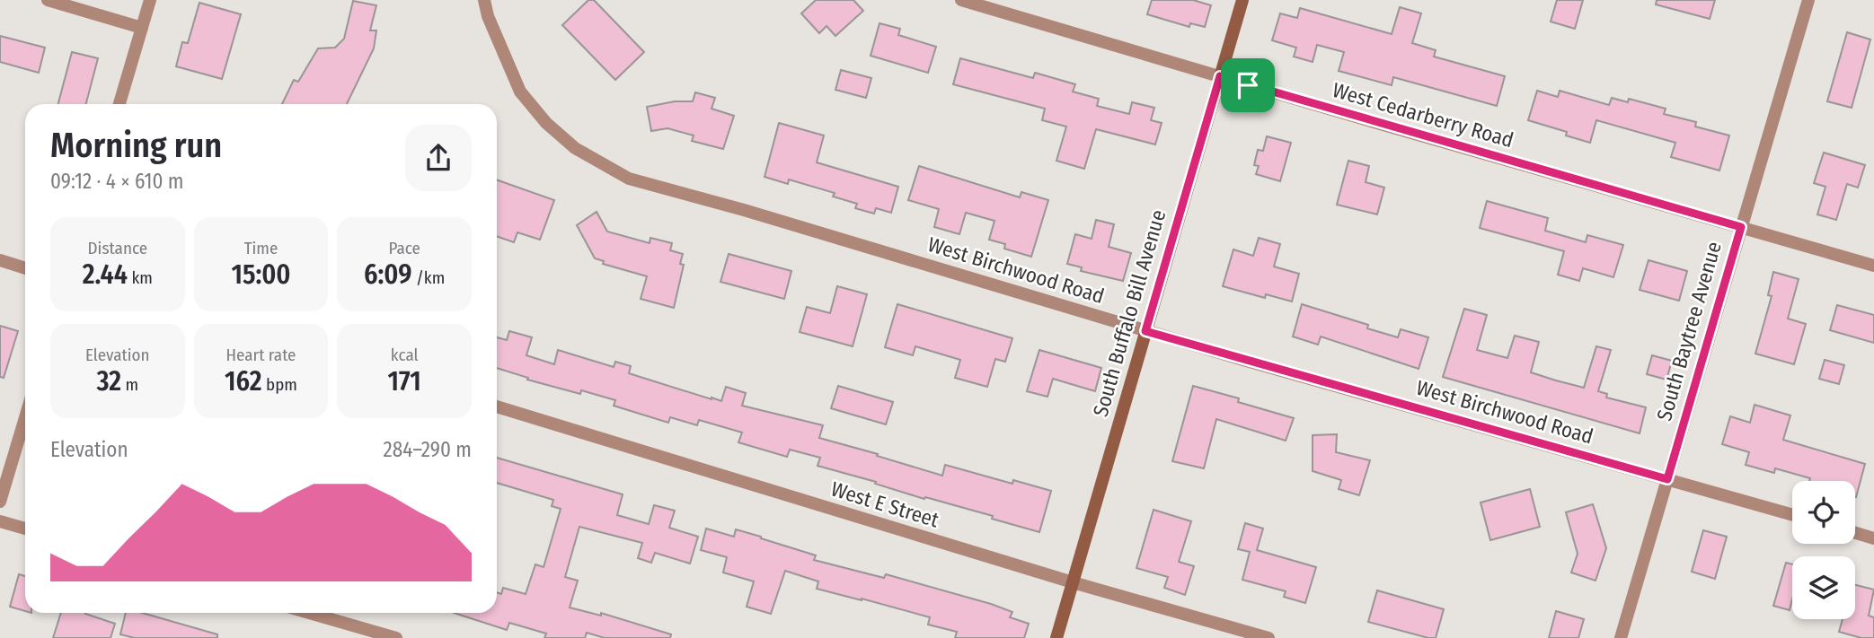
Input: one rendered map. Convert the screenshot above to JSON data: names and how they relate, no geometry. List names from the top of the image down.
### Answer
{
  "streets": {
    "main road": ["South Buffalo Bill Avenue"],
    "street": [
      "West Cedarberry Road",
      "West Birchwood Road",
      "South Baytree Avenue",
      "West E Street"
    ]
  },
  "crossings": [
    ["West Cedarberry Road", "South Buffalo Bill Avenue"],
    ["West Cedarberry Road", "South Baytree Avenue"],
    ["West Birchwood Road", "South Buffalo Bill Avenue"],
    ["West Birchwood Road", "South Baytree Avenue"],
    ["South Buffalo Bill Avenue", "West E Street"]
  ],
  "page": {
    "heading": ["Morning run", "09:12 · 4 × 610 m"],
    "stats": [
      ["Distance", "2.44 km"],
      ["Time", "15:00"],
      ["Pace", "6:09 /km"],
      ["Elevation", "32 m"],
      ["Heart rate", "162 bpm"],
      ["kcal", "171"]
    ],
    "chart": ["Elevation", "284–290 m"]
  }
}
